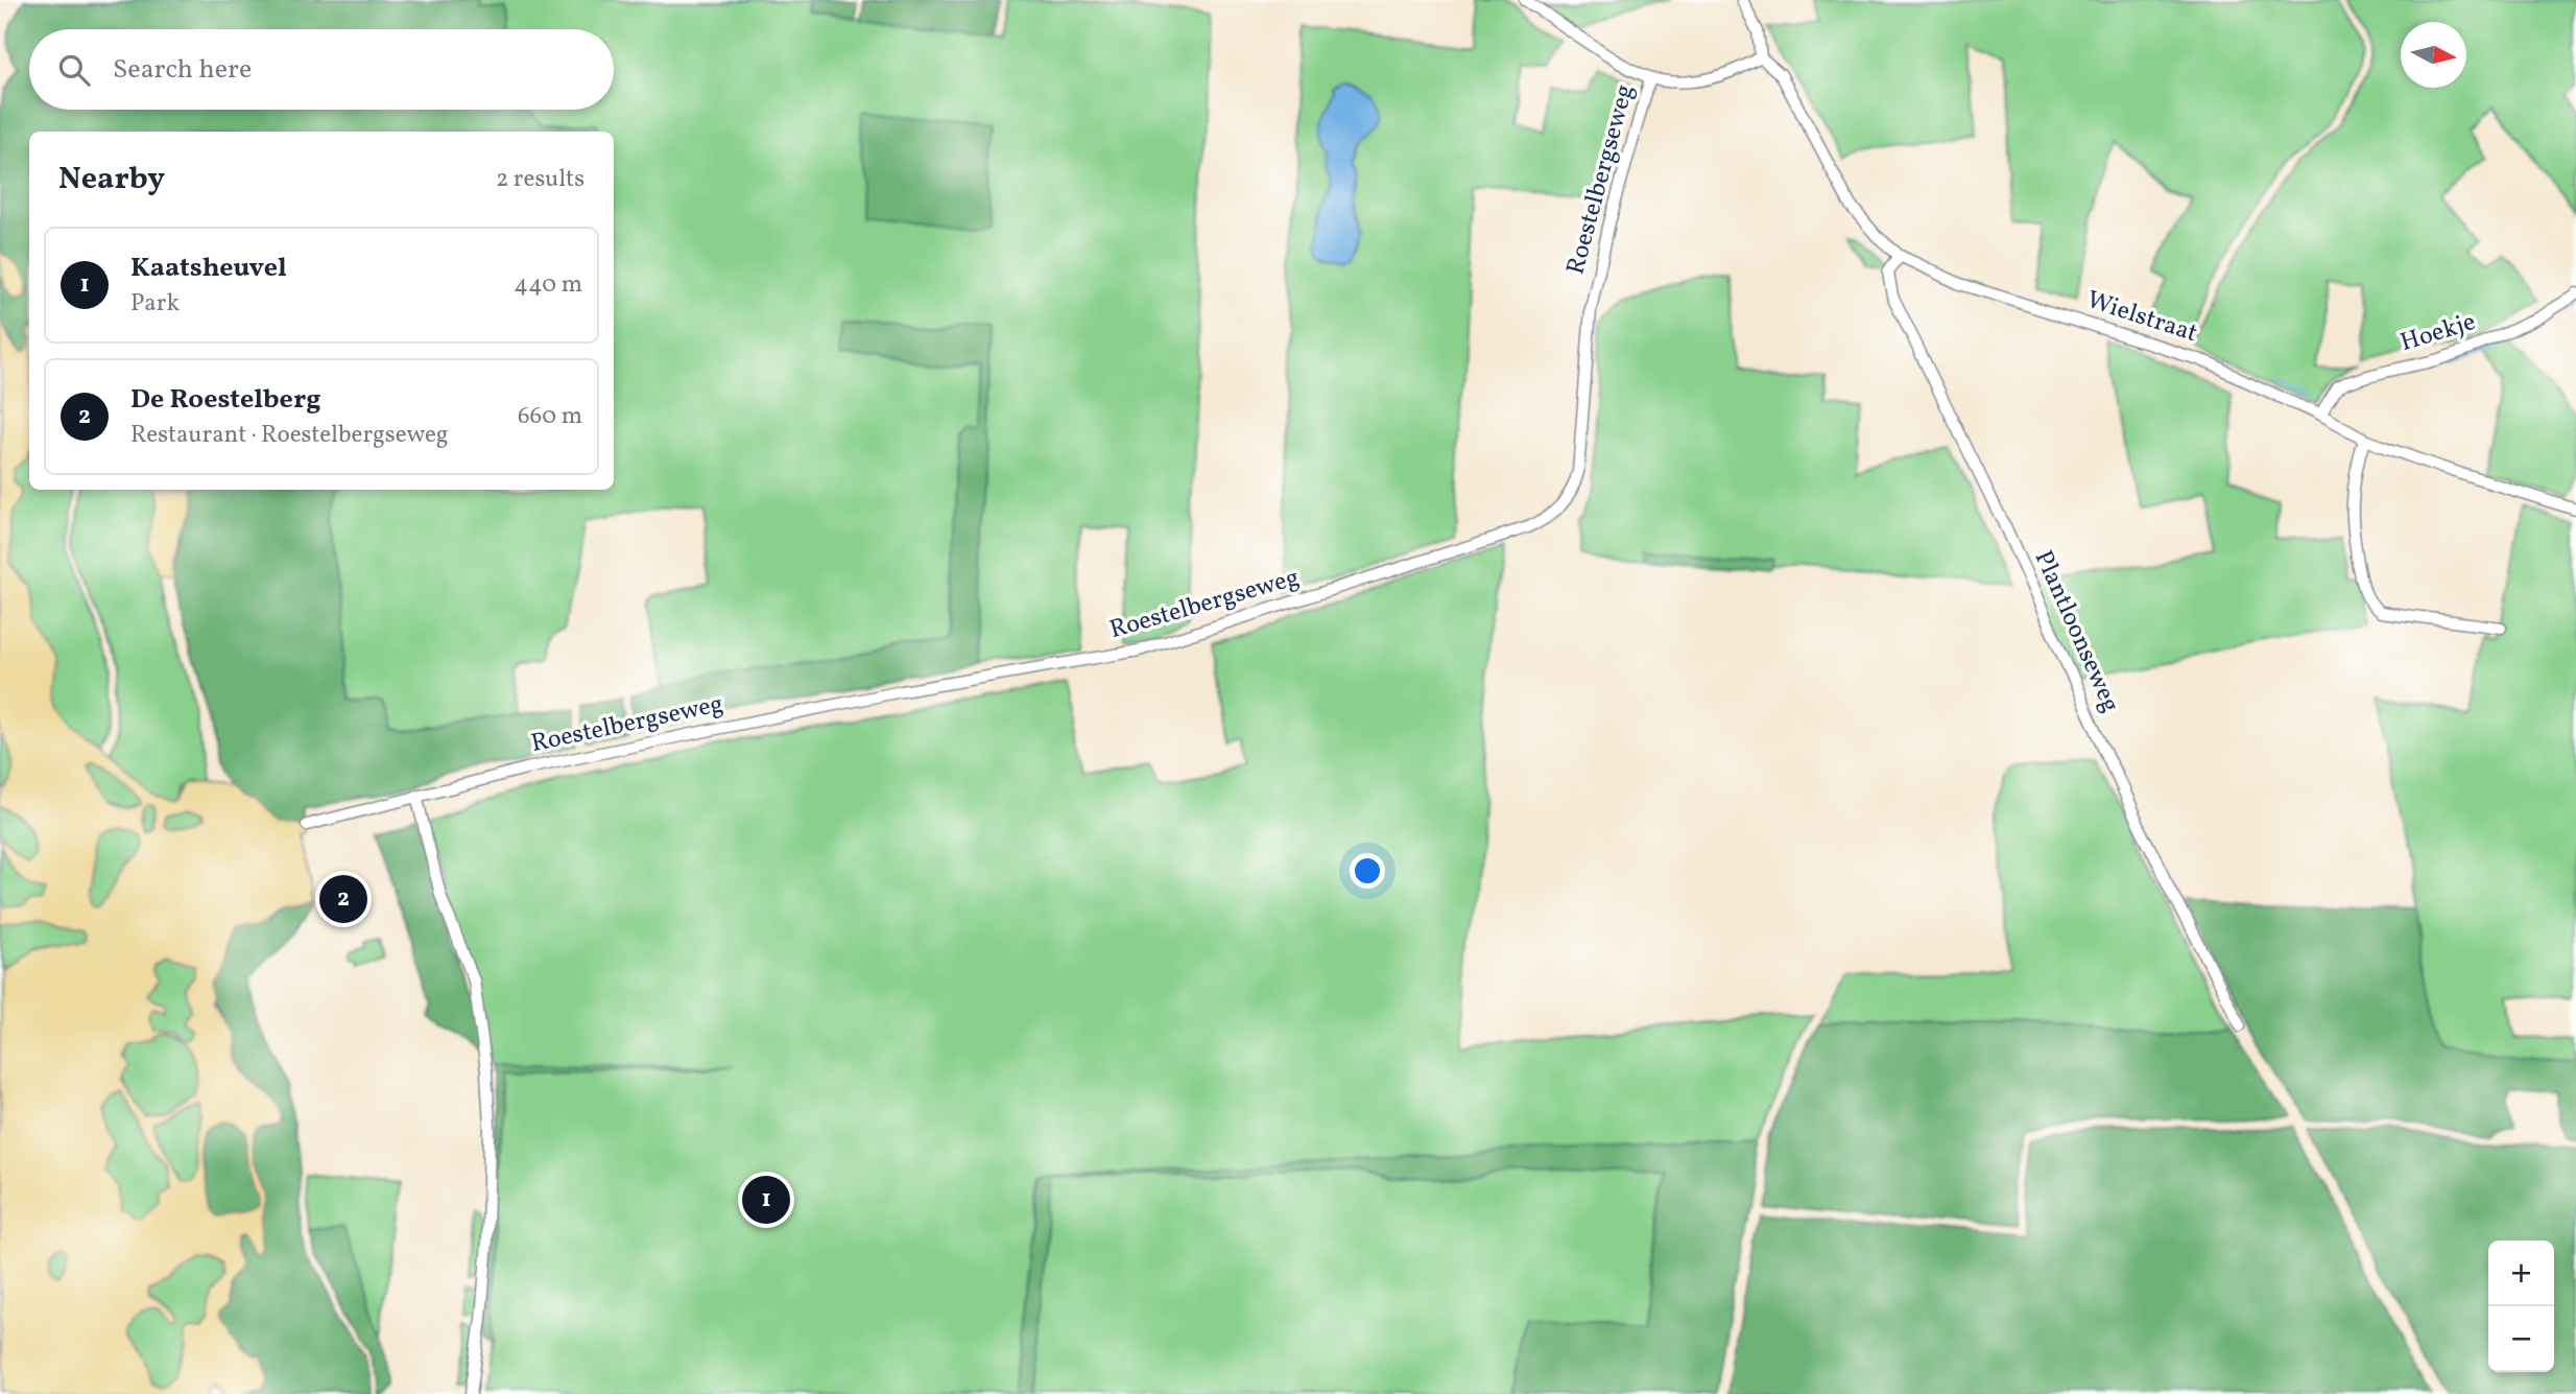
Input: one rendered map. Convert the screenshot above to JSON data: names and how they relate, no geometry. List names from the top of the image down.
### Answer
{
  "streets": {
    "street": [
      "Roestelbergseweg",
      "Wielstraat",
      "Hoekje",
      "Plantloonseweg"
    ]
  },
  "crossings": [
    ["Wielstraat", "Hoekje"],
    ["Wielstraat", "Plantloonseweg"]
  ],
  "north": "right",
  "page": {
    "search": "Search here",
    "heading": ["Nearby", "2 results"],
    "list": [
      {
        "mark": "1",
        "name": "Kaatsheuvel",
        "note": "Park",
        "value": "440 m"
      },
      {
        "mark": "2",
        "name": "De Roestelberg",
        "note": "Restaurant · Roestelbergseweg",
        "value": "660 m"
      }
    ],
    "pins": ["2", "1"],
    "map_buttons": ["+", "−"]
  }
}
